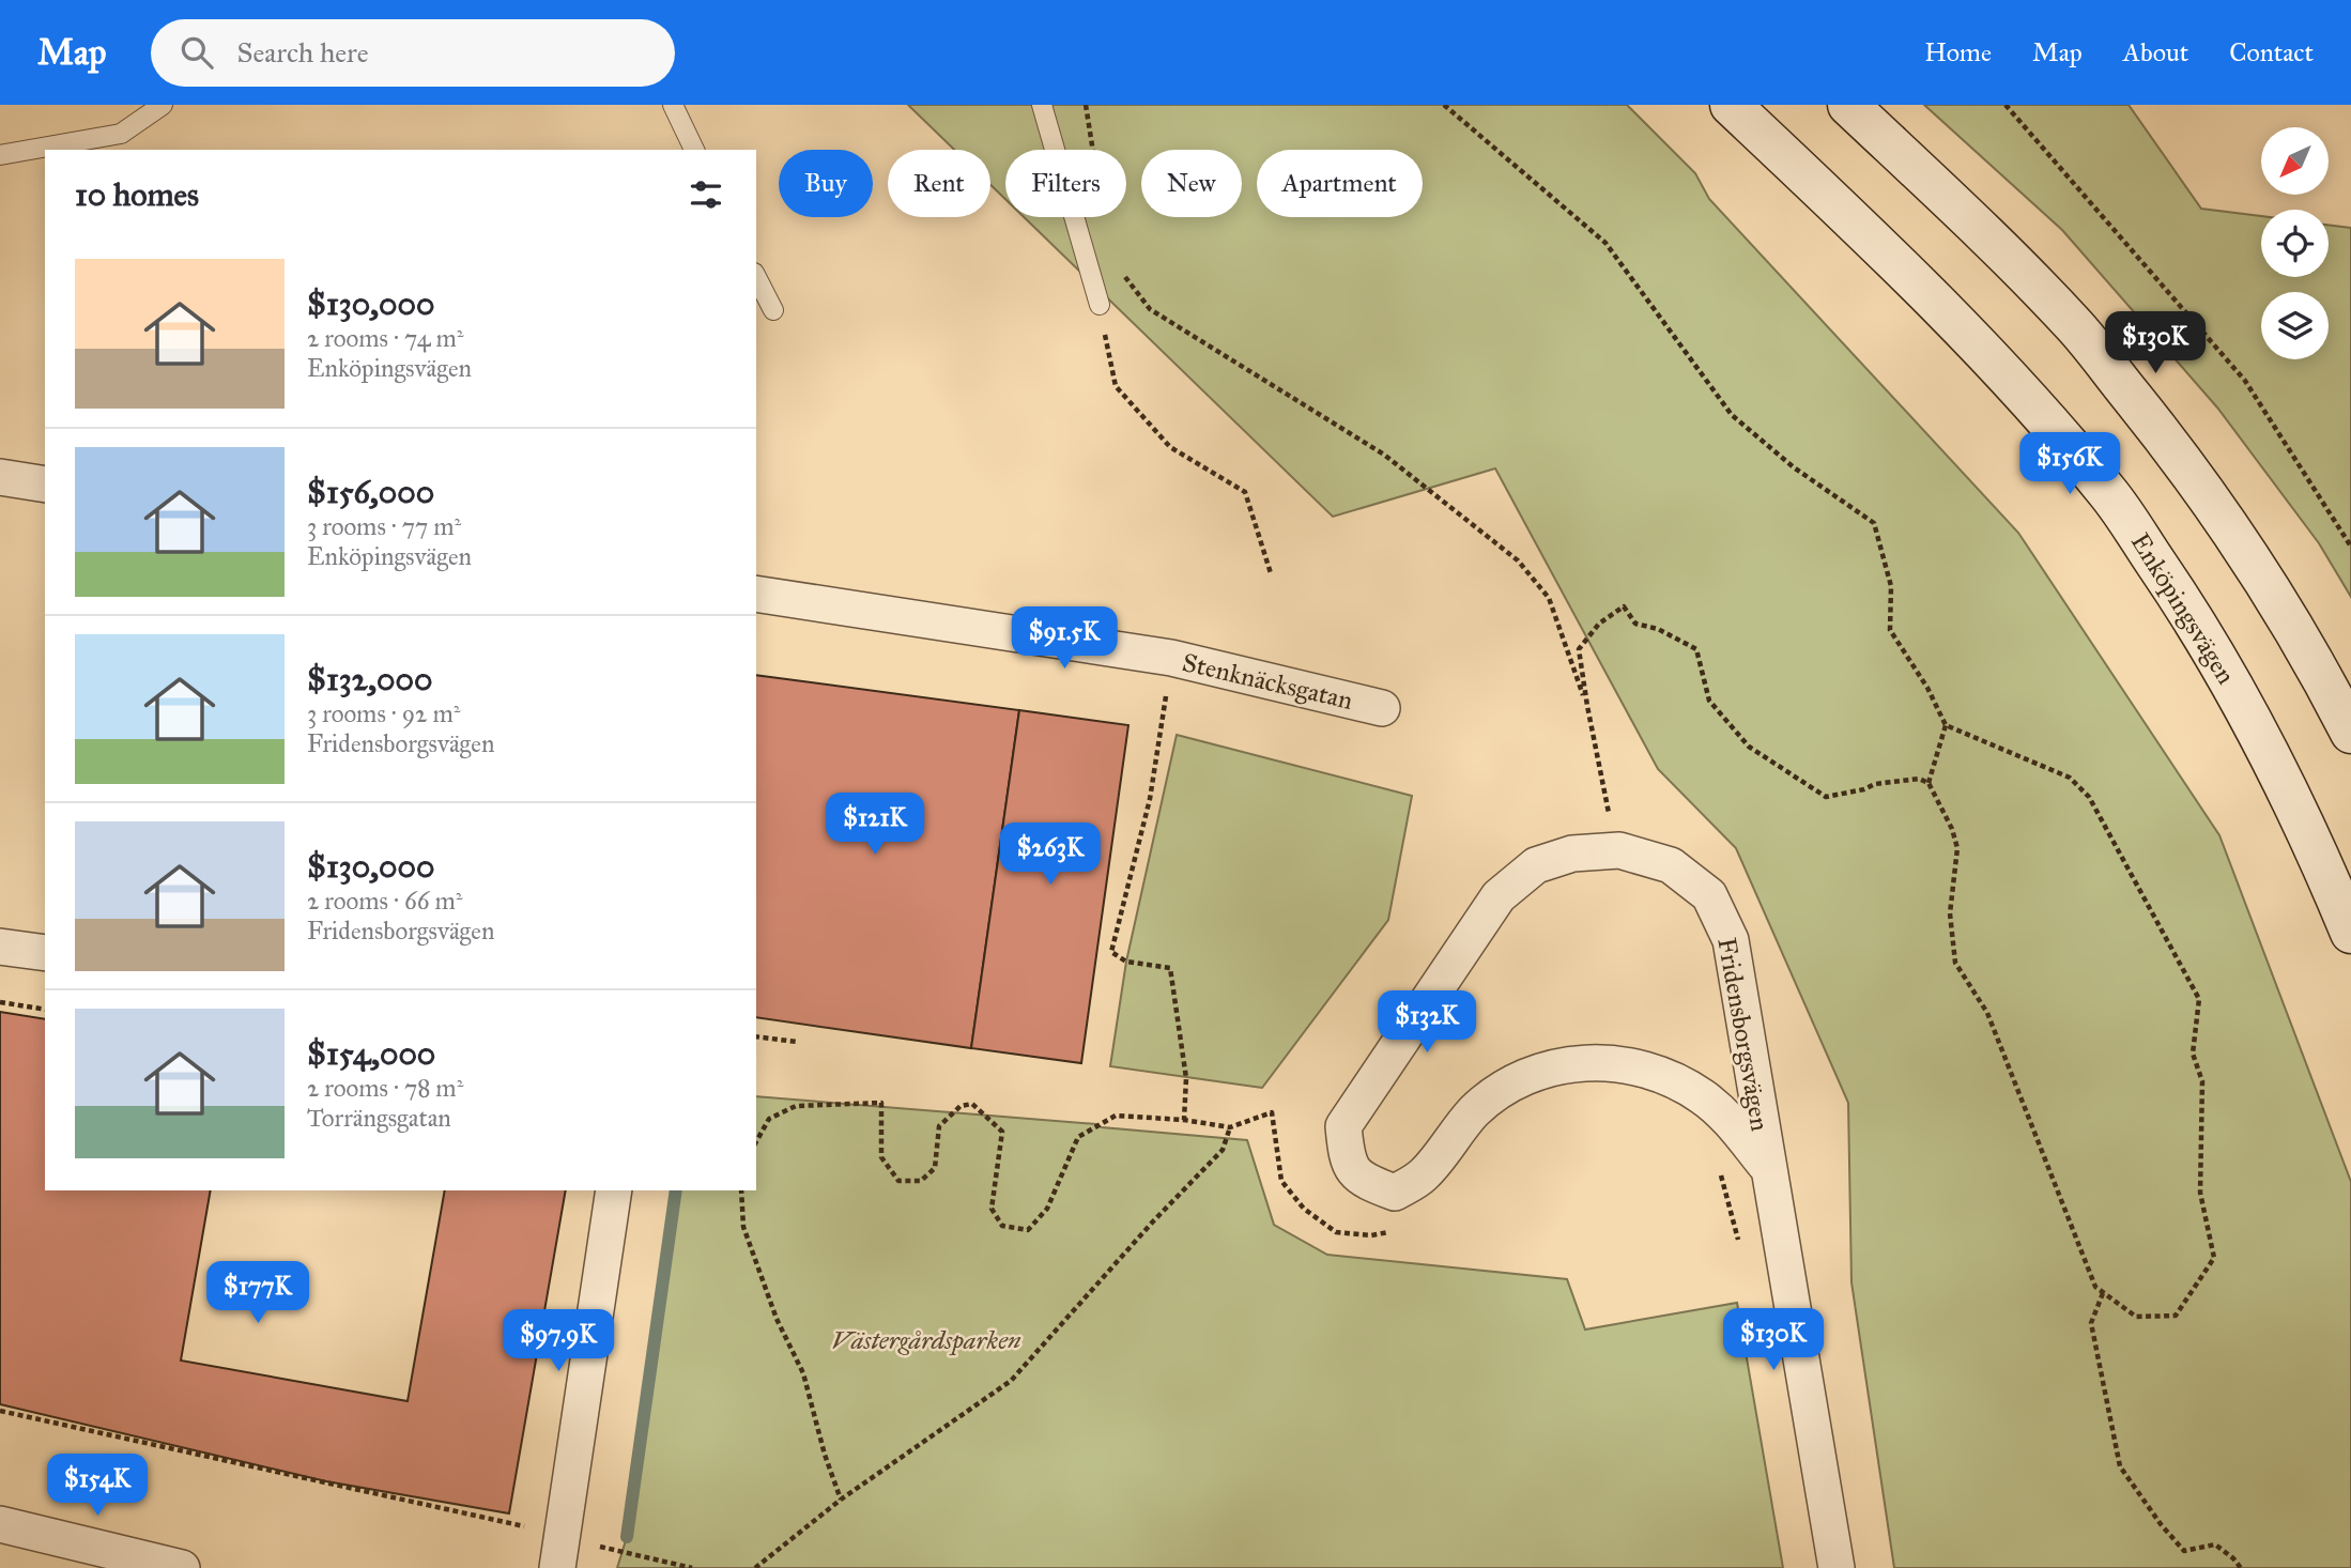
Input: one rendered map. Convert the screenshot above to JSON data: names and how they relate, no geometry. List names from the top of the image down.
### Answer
{
  "streets": {
    "main road": ["Enköpingsvägen"],
    "street": ["Stenknäcksgatan", "Fridensborgsvägen"]
  },
  "parks": ["Västergårdsparken"],
  "north": "bottom left",
  "page": {
    "header": "Map",
    "search": "Search here",
    "nav": [
      "Home",
      "Map",
      "About",
      "Contact"
    ],
    "chip": [
      "Buy",
      "Rent",
      "Filters",
      "New",
      "Apartment"
    ],
    "heading": "10 homes",
    "list": [
      {
        "name": "$130,000",
        "note": "2 rooms · 74 m² · Enköpingsvägen"
      },
      {
        "name": "$156,000",
        "note": "3 rooms · 77 m² · Enköpingsvägen"
      },
      {
        "name": "$132,000",
        "note": "3 rooms · 92 m² · Fridensborgsvägen"
      },
      {
        "name": "$130,000",
        "note": "2 rooms · 66 m² · Fridensborgsvägen"
      },
      {
        "name": "$154,000",
        "note": "2 rooms · 78 m² · Torrängsgatan"
      }
    ],
    "price": [
      "$130K",
      "$156K",
      "$91.5K",
      "$121K",
      "$263K",
      "$132K",
      "$177K",
      "$130K",
      "$97.9K",
      "$154K"
    ]
  }
}
